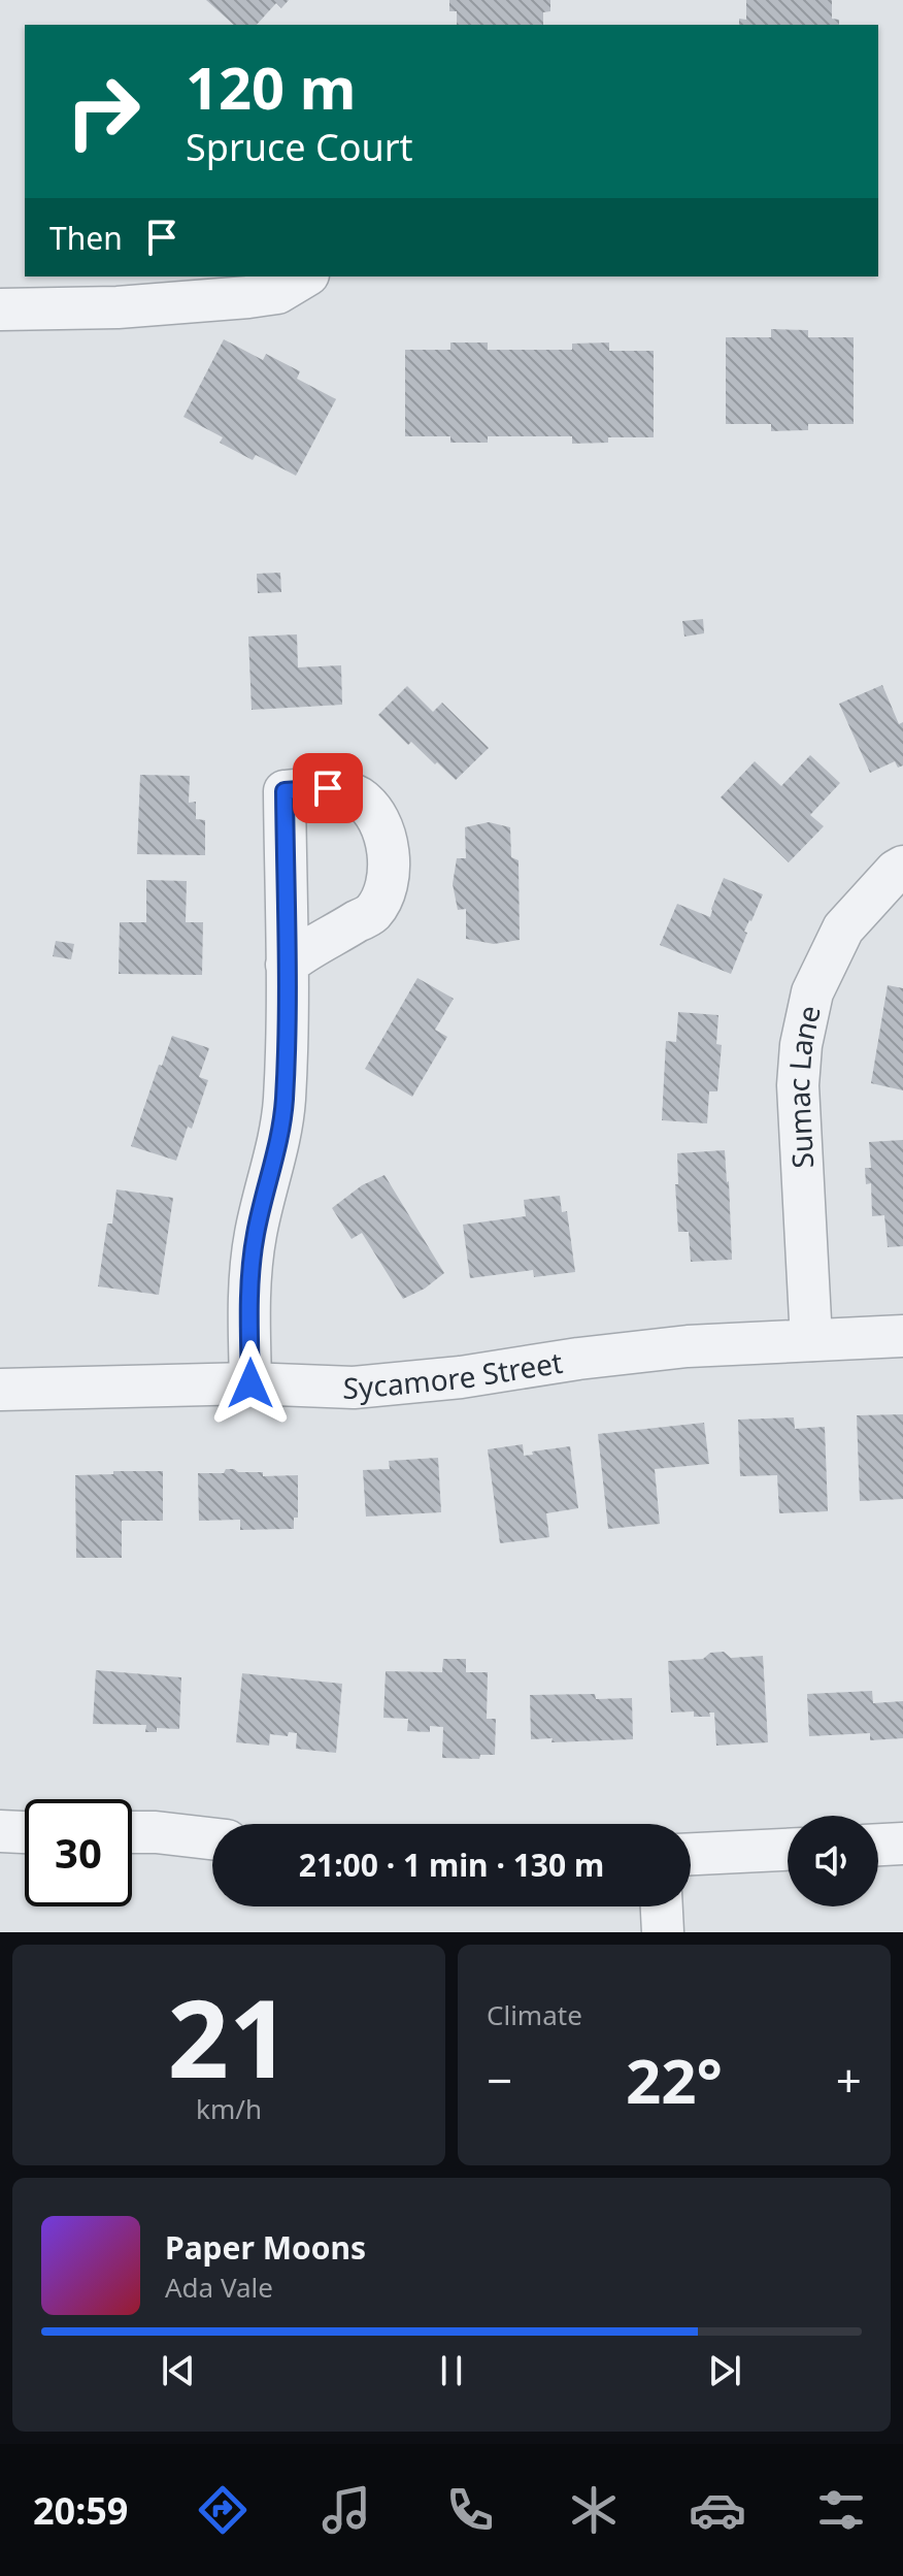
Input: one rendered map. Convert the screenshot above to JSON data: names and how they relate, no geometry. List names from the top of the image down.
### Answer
{
  "streets": {
    "street": ["Sumac Lane", "Sycamore Street"]
  },
  "crossings": [
    ["Sumac Lane", "Sycamore Street"]
  ],
  "page": {
    "turn": ["120 m", "Spruce Court"],
    "then": "Then",
    "limit": "30",
    "trip": "21:00 · 1 min · 130 m",
    "tile": [
      ["21", "km/h"],
      "Climate"
    ],
    "heat": ["−", "22°", "+"],
    "song": ["Paper Moons", "Ada Vale"],
    "tabs": "20:59"
  }
}
